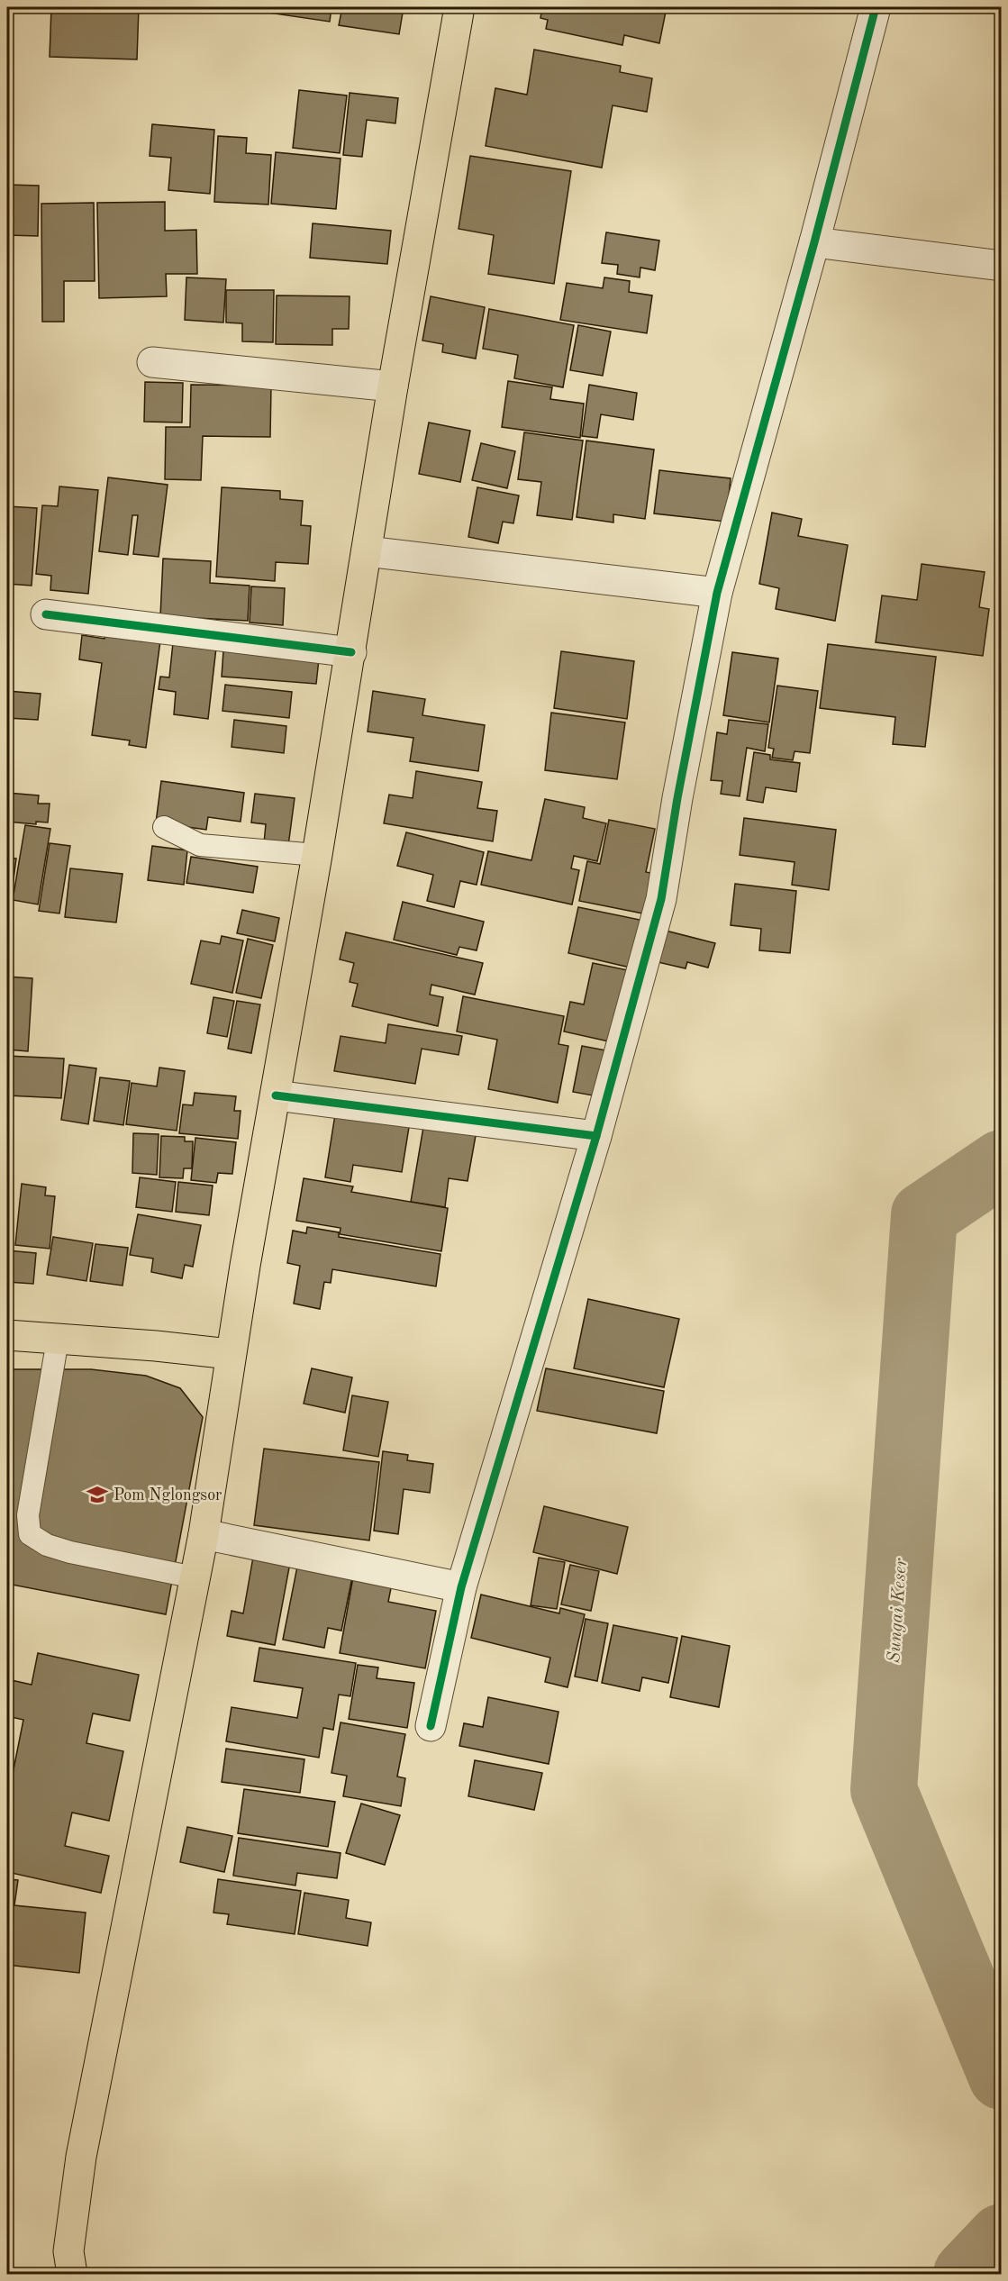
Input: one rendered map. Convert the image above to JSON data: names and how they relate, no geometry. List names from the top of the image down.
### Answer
{
  "water": ["Sungai Keser"],
  "places": {
    "school or university": ["Pom Nglongsor"]
  }
}
